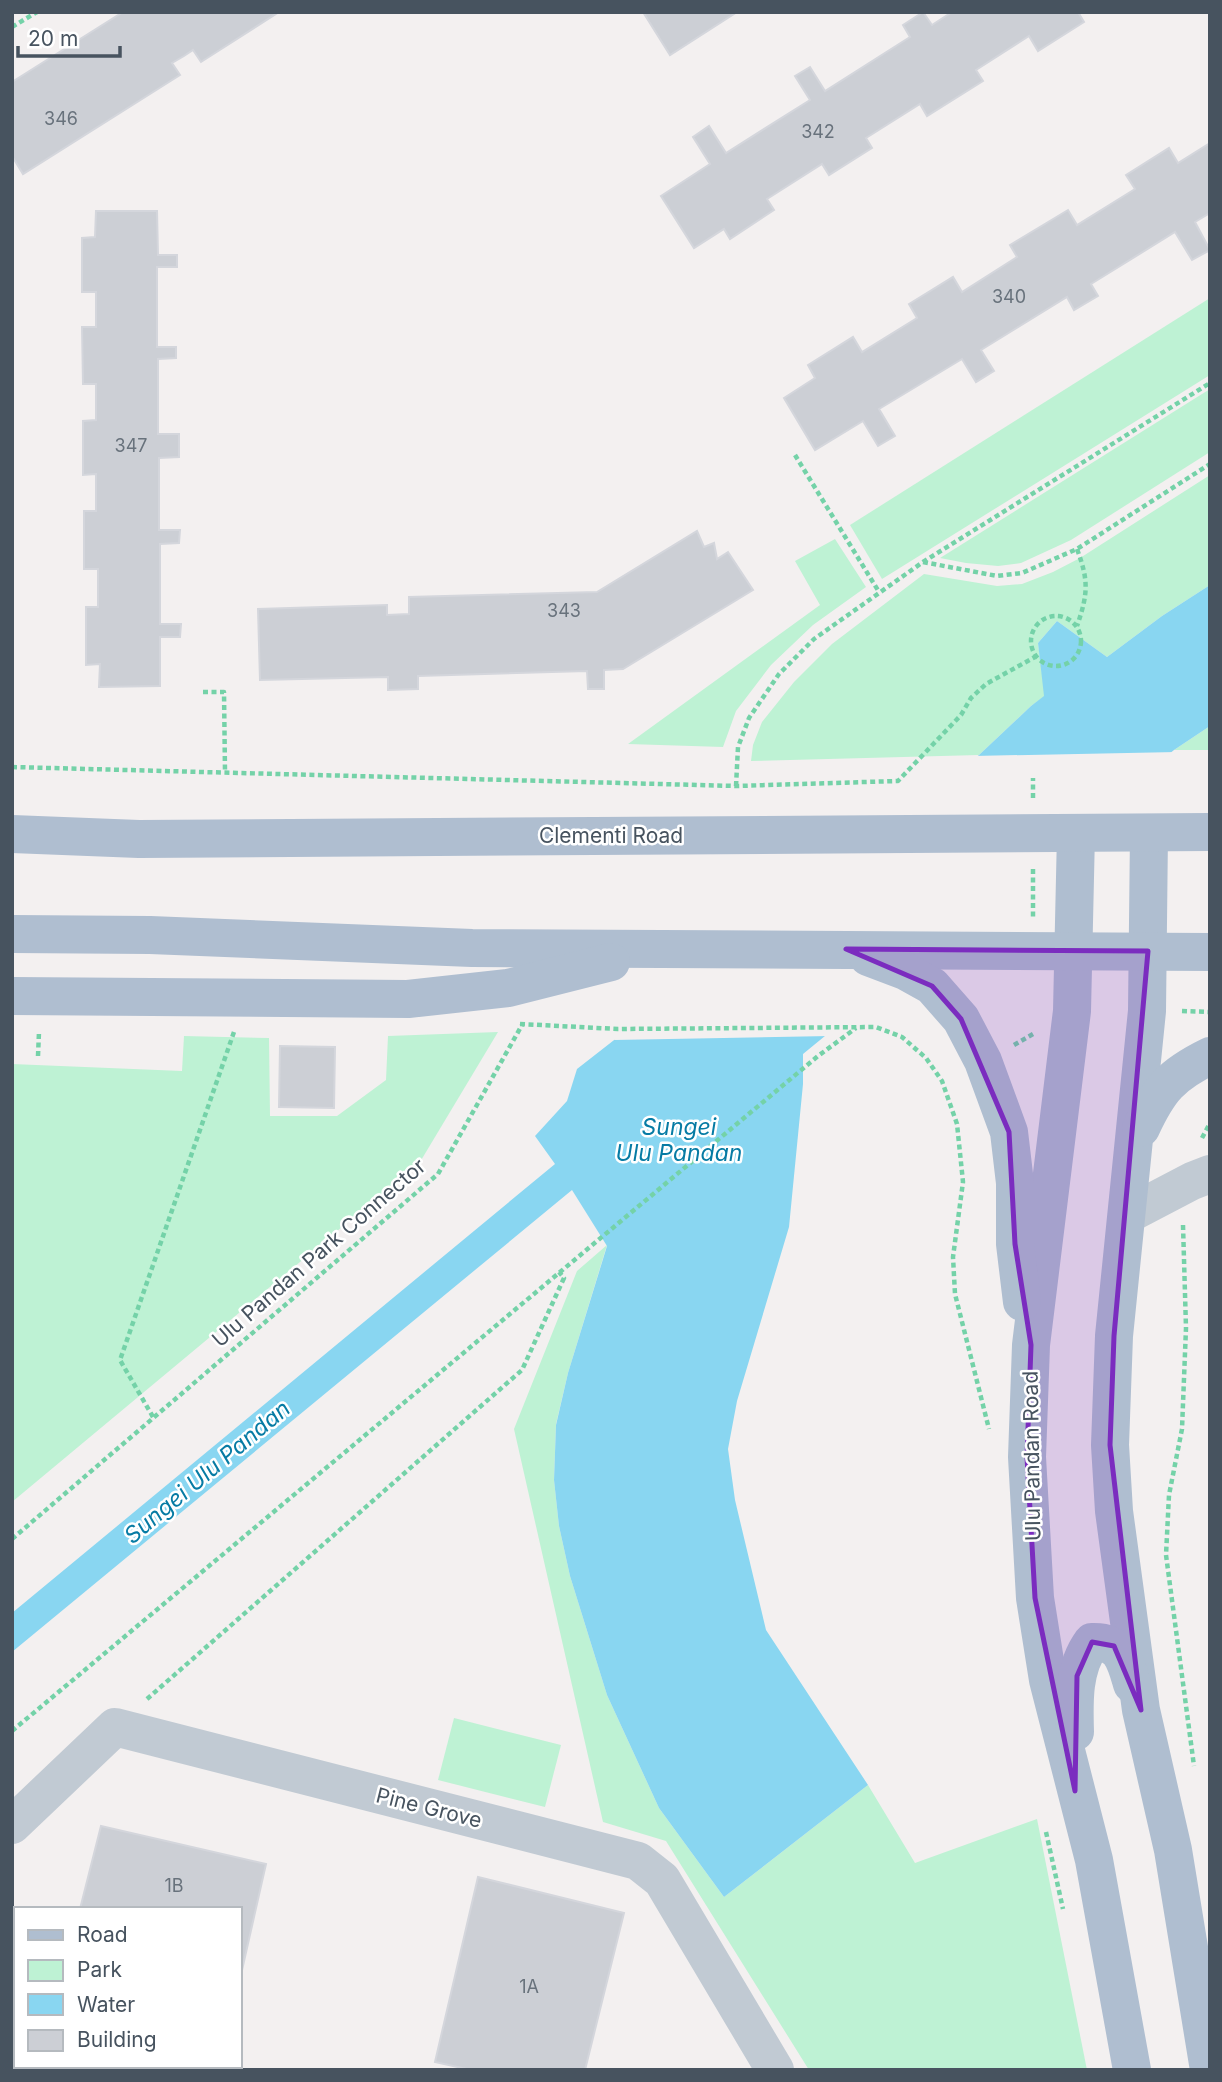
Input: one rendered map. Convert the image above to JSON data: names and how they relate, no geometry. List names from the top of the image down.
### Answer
{
  "streets": {
    "main road": ["Clementi Road", "Ulu Pandan Road"],
    "lane": ["Pine Grove"],
    "path": ["Ulu Pandan Park Connector"]
  },
  "crossings": [
    ["Clementi Road", "Ulu Pandan Road"]
  ],
  "water": ["Sungei Ulu Pandan"],
  "house_numbers": [
    "346",
    "342",
    "340",
    "347",
    "343",
    "1B",
    "1A"
  ],
  "legend": [
    "Road",
    "Park",
    "Water",
    "Building"
  ],
  "scale_bar": "20 m"
}
